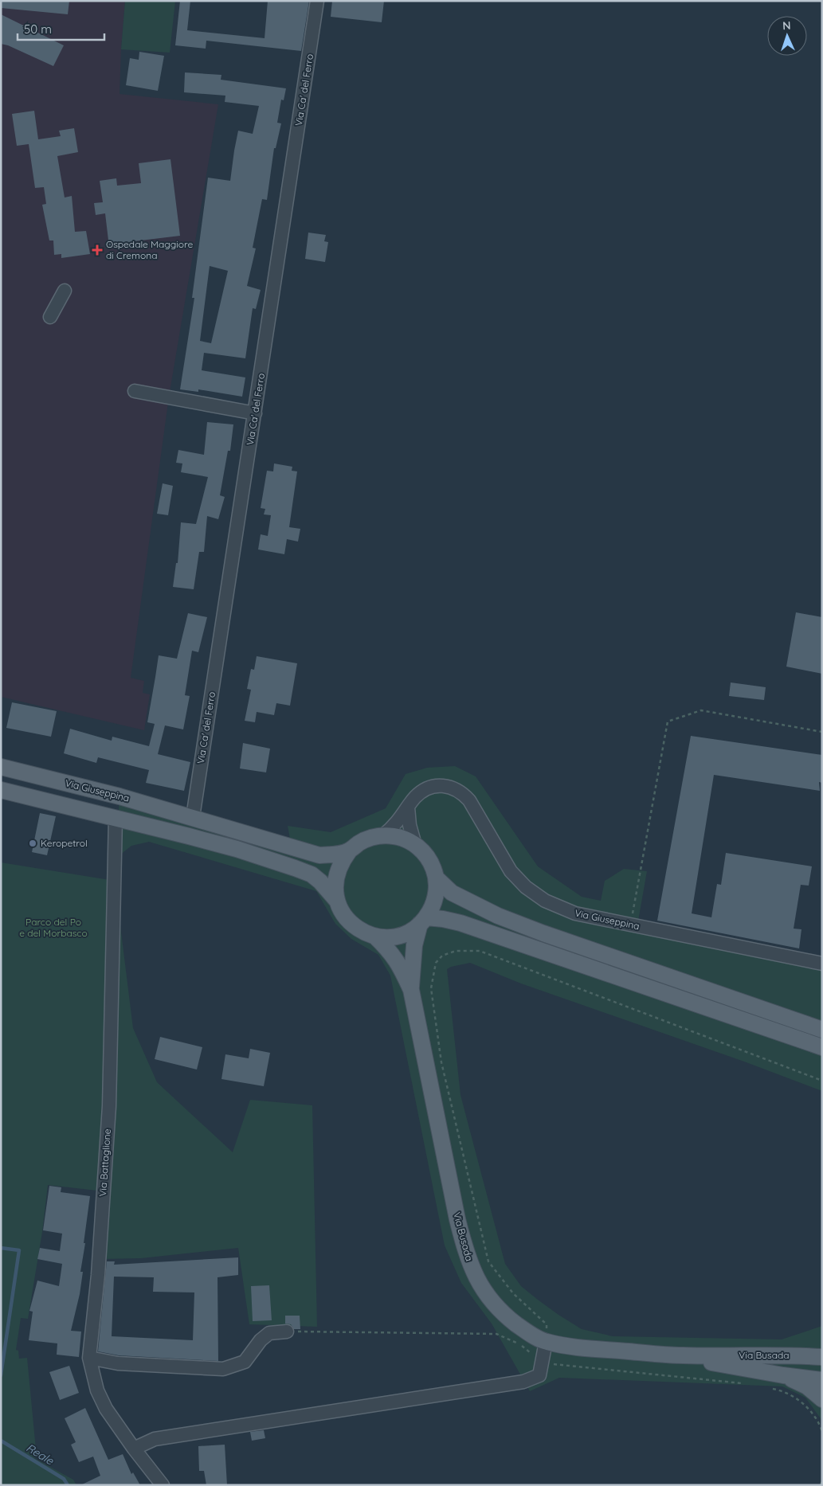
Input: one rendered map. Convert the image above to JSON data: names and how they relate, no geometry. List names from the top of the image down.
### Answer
{
  "streets": {
    "main road": ["Via Giuseppina", "Via Busada"],
    "street": ["Via Ca' del Ferro", "Via Battaglione"]
  },
  "crossings": [
    ["Via Ca' del Ferro", "Via Giuseppina"],
    ["Via Giuseppina", "Via Busada"]
  ],
  "water": ["Reale"],
  "parks": ["Parco del Po e del Morbasco"],
  "places": {
    "health": ["Ospedale Maggiore di Cremona"],
    "other": ["Keropetrol"]
  },
  "scale_bar": "50 m",
  "north": "top"
}
